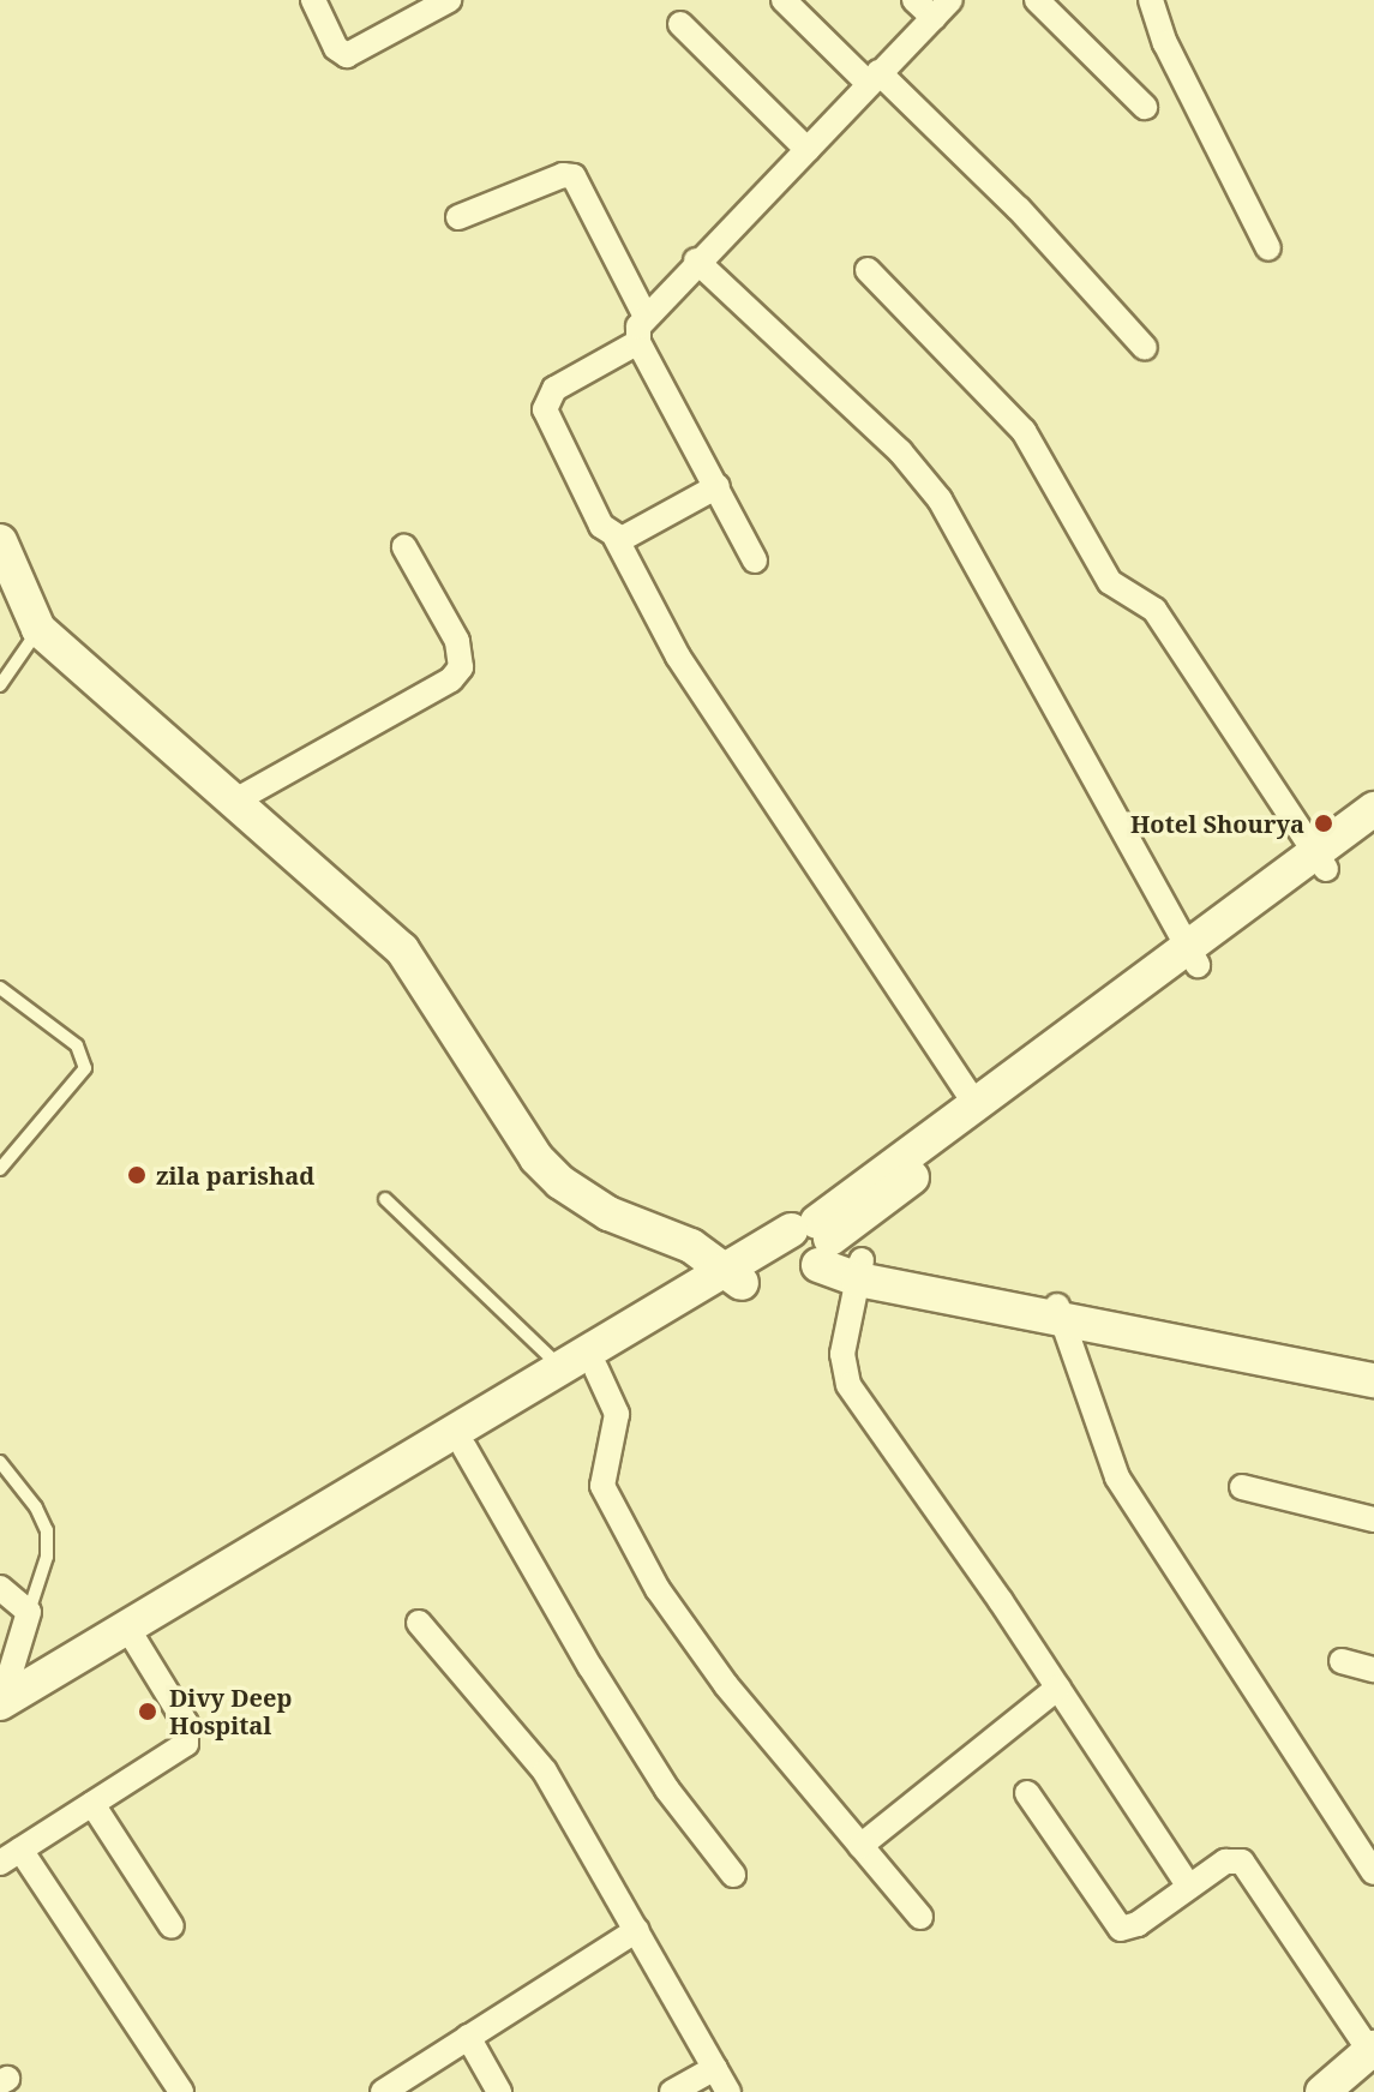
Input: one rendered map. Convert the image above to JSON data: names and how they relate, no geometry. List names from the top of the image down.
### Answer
{
  "places": ["Hotel Shourya", "zila parishad", "Divy Deep Hospital"]
}
